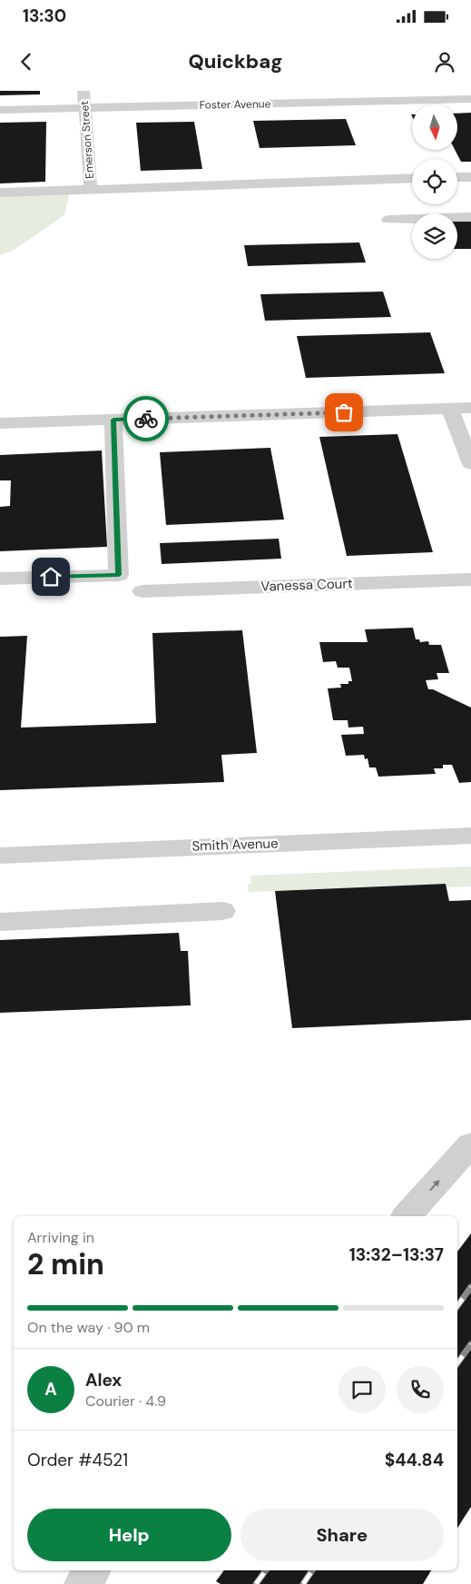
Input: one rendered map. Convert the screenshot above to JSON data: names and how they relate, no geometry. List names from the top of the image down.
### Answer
{
  "streets": {
    "street": [
      "Foster Avenue",
      "Emerson Street",
      "Vanessa Court",
      "Smith Avenue"
    ]
  },
  "crossings": [
    ["Foster Avenue", "Emerson Street"]
  ],
  "north": "bottom",
  "page": {
    "status": "13:30",
    "header": "Quickbag",
    "heading": ["2 min", "Arriving in", "13:32–13:37"],
    "panel": [
      "Alex",
      "Courier · 4.9",
      "Order #4521",
      "$44.84"
    ],
    "bar": "On the way · 90 m",
    "round": "A",
    "buttons": ["Help", "Share"]
  }
}
